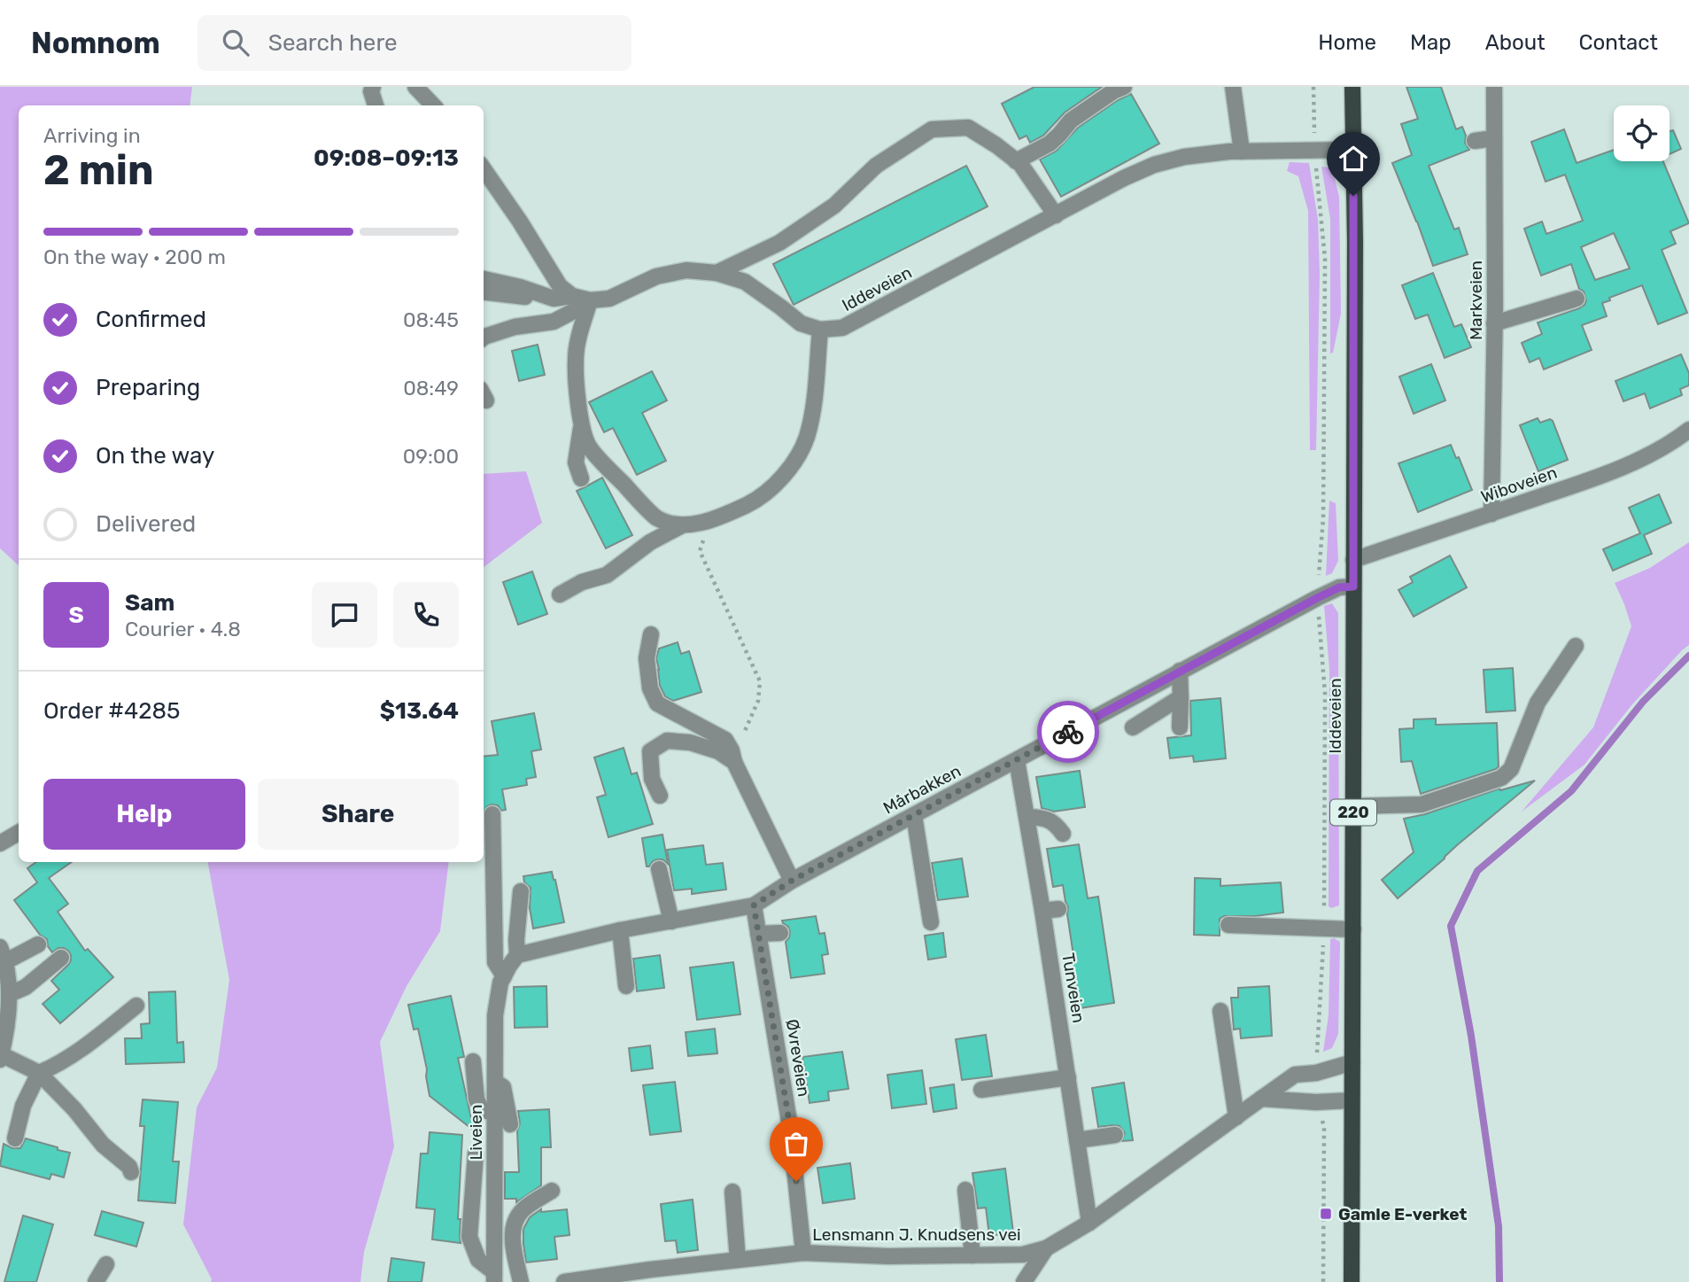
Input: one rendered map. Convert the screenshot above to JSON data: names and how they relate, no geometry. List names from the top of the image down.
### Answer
{
  "streets": {
    "main road": ["Iddeveien", "220"],
    "street": [
      "Markveien",
      "Wiboveien",
      "Mårbakken",
      "Tunveien",
      "Øvreveien",
      "Liveien",
      "Lensmann J. Knudsens vei"
    ]
  },
  "crossings": [
    ["Iddeveien", "Wiboveien"],
    ["Iddeveien", "Mårbakken"],
    ["Iddeveien", "Lensmann J. Knudsens vei"],
    ["Markveien", "Wiboveien"],
    ["Mårbakken", "Tunveien"],
    ["Mårbakken", "Øvreveien"],
    ["Tunveien", "Lensmann J. Knudsens vei"],
    ["Øvreveien", "Lensmann J. Knudsens vei"]
  ],
  "places": {
    "transit": ["Gamle E-verket"]
  },
  "page": {
    "header": "Nomnom",
    "search": "Search here",
    "nav": [
      "Home",
      "Map",
      "About",
      "Contact"
    ],
    "heading": ["2 min", "Arriving in", "09:08–09:13"],
    "panel": [
      "Sam",
      "Courier · 4.8",
      "Order #4285",
      "$13.64"
    ],
    "bar": "On the way · 200 m",
    "list": [
      ["Confirmed", "08:45"],
      ["Preparing", "08:49"],
      ["On the way", "09:00"],
      "Delivered"
    ],
    "round": "S",
    "buttons": ["Help", "Share"]
  }
}
